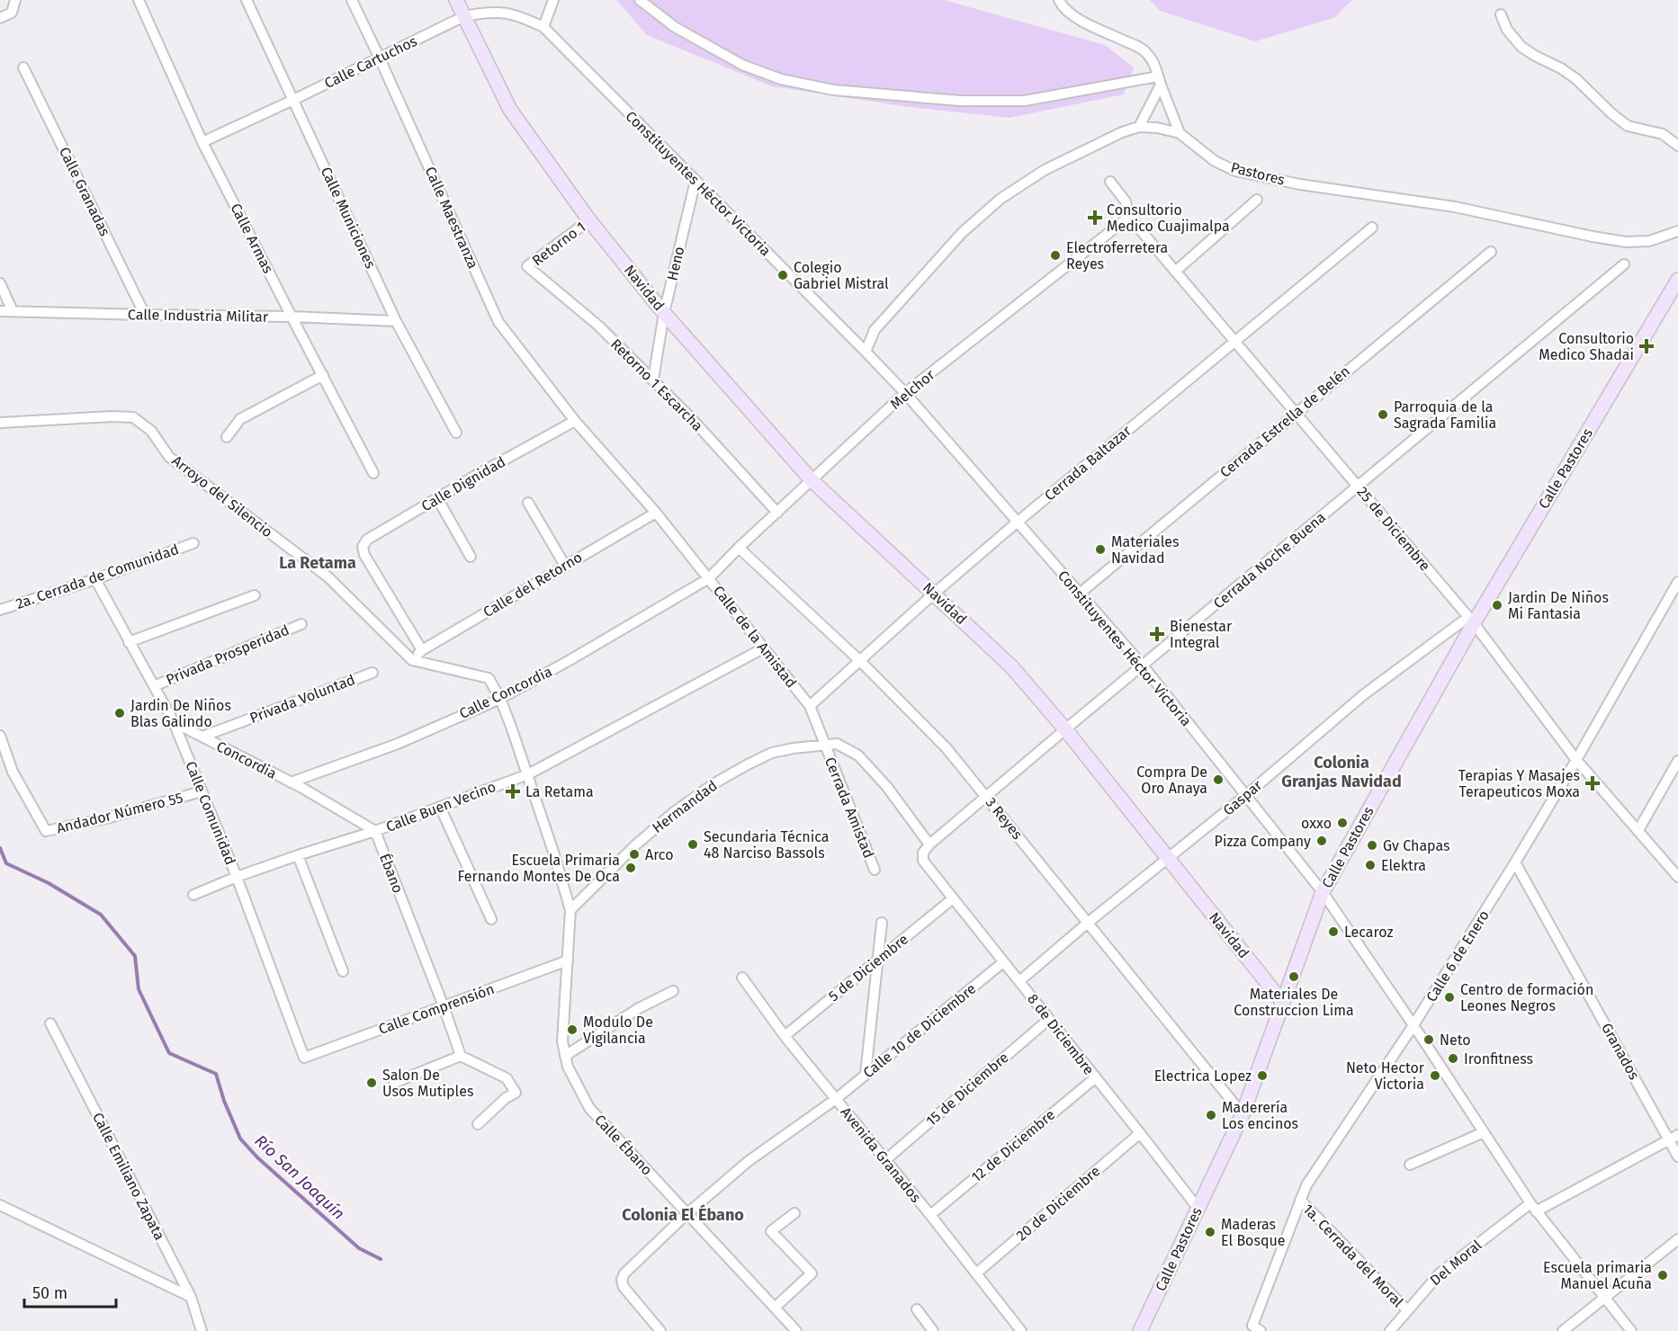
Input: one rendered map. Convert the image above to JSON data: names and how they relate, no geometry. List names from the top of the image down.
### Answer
{
  "streets": {
    "street": [
      "Calle Cartuchos",
      "Pastores",
      "Constituyentes Héctor Victoria",
      "Calle Granadas",
      "Calle Municiones",
      "Calle Maestranza",
      "Calle Armas",
      "Retorno 1",
      "Heno",
      "Navidad",
      "Calle Industria Militar",
      "Retorno 1 Escarcha",
      "Melchor",
      "Cerrada Estrella de Belén",
      "Cerrada Baltazar",
      "Calle Pastores",
      "Calle Dignidad",
      "Arroyo del Silencio",
      "25 de Diciembre",
      "Cerrada Noche Buena",
      "2a. Cerrada de Comunidad",
      "Calle del Retorno",
      "Calle de la Amistad",
      "Privada Prosperidad",
      "Calle Concordia",
      "Privada Voluntad",
      "Concordia",
      "Gaspar",
      "Calle Buen Vecino",
      "Hermandad",
      "Cerrada Amistad",
      "Andador Número 55",
      "Calle Comunidad",
      "3 Reyes",
      "Ébano",
      "Calle 6 de Enero",
      "5 de Diciembre",
      "Calle Comprensión",
      "Calle 10 de Diciembre",
      "8 de Diciembre",
      "Granados",
      "15 de Diciembre",
      "Calle Ébano",
      "12 de Diciembre",
      "Avenida Granados",
      "Calle Emiliano Zapata",
      "20 de Diciembre",
      "1a. Cerrada del Moral",
      "Del Moral"
    ]
  },
  "crossings": [
    ["Calle Cartuchos", "Constituyentes Héctor Victoria"],
    ["Calle Cartuchos", "Calle Municiones"],
    ["Calle Cartuchos", "Calle Maestranza"],
    ["Calle Cartuchos", "Calle Armas"],
    ["Calle Cartuchos", "Navidad"],
    ["Pastores", "Constituyentes Héctor Victoria"],
    ["Constituyentes Héctor Victoria", "Heno"],
    ["Constituyentes Héctor Victoria", "Melchor"],
    ["Constituyentes Héctor Victoria", "Cerrada Estrella de Belén"],
    ["Constituyentes Héctor Victoria", "Cerrada Baltazar"],
    ["Constituyentes Héctor Victoria", "Calle Pastores"],
    ["Constituyentes Héctor Victoria", "Cerrada Noche Buena"],
    ["Constituyentes Héctor Victoria", "Gaspar"],
    ["Constituyentes Héctor Victoria", "Calle 6 de Enero"],
    ["Constituyentes Héctor Victoria", "Del Moral"],
    ["Calle Granadas", "Calle Industria Militar"],
    ["Calle Municiones", "Calle Industria Militar"],
    ["Calle Maestranza", "Calle Dignidad"],
    ["Calle Maestranza", "Calle de la Amistad"],
    ["Calle Armas", "Calle Industria Militar"],
    ["Retorno 1", "Navidad"],
    ["Retorno 1", "Retorno 1 Escarcha"],
    ["Heno", "Navidad"],
    ["Heno", "Retorno 1 Escarcha"],
    ["Navidad", "Melchor"],
    ["Navidad", "Cerrada Baltazar"],
    ["Navidad", "Calle Pastores"],
    ["Navidad", "Cerrada Noche Buena"],
    ["Navidad", "Gaspar"],
    ["Retorno 1 Escarcha", "Melchor"],
    ["Melchor", "25 de Diciembre"],
    ["Melchor", "Calle de la Amistad"],
    ["Melchor", "Calle Concordia"],
    ["Melchor", "3 Reyes"],
    ["Cerrada Estrella de Belén", "25 de Diciembre"],
    ["Cerrada Baltazar", "25 de Diciembre"],
    ["Cerrada Baltazar", "Calle de la Amistad"],
    ["Cerrada Baltazar", "3 Reyes"],
    ["Calle Pastores", "25 de Diciembre"],
    ["Calle Pastores", "Gaspar"],
    ["Calle Pastores", "3 Reyes"],
    ["Calle Pastores", "8 de Diciembre"],
    ["Calle Dignidad", "Calle del Retorno"],
    ["Calle Dignidad", "Calle de la Amistad"],
    ["Arroyo del Silencio", "Calle del Retorno"],
    ["25 de Diciembre", "Cerrada Noche Buena"],
    ["25 de Diciembre", "Gaspar"],
    ["25 de Diciembre", "Calle 6 de Enero"],
    ["Cerrada Noche Buena", "3 Reyes"],
    ["Cerrada Noche Buena", "8 de Diciembre"],
    ["2a. Cerrada de Comunidad", "Calle Comunidad"],
    ["Calle del Retorno", "Calle de la Amistad"],
    ["Calle de la Amistad", "Calle Concordia"],
    ["Calle de la Amistad", "Calle Buen Vecino"],
    ["Calle de la Amistad", "Hermandad"],
    ["Calle de la Amistad", "Cerrada Amistad"],
    ["Privada Prosperidad", "Calle Comunidad"],
    ["Calle Concordia", "Concordia"],
    ["Privada Voluntad", "Concordia"],
    ["Concordia", "Calle Comunidad"],
    ["Gaspar", "3 Reyes"],
    ["Gaspar", "8 de Diciembre"],
    ["Calle Buen Vecino", "Calle Comunidad"],
    ["Calle Buen Vecino", "Ébano"],
    ["Hermandad", "Cerrada Amistad"],
    ["Hermandad", "Calle Ébano"],
    ["Andador Número 55", "Calle Comunidad"],
    ["Calle Comunidad", "Calle Comprensión"],
    ["Ébano", "Calle Comprensión"],
    ["Calle 6 de Enero", "Granados"],
    ["Calle 6 de Enero", "1a. Cerrada del Moral"],
    ["5 de Diciembre", "8 de Diciembre"],
    ["5 de Diciembre", "Avenida Granados"],
    ["Calle Comprensión", "Calle Ébano"],
    ["Calle 10 de Diciembre", "8 de Diciembre"],
    ["Calle 10 de Diciembre", "Calle Ébano"],
    ["Calle 10 de Diciembre", "Avenida Granados"],
    ["8 de Diciembre", "15 de Diciembre"],
    ["8 de Diciembre", "12 de Diciembre"],
    ["8 de Diciembre", "20 de Diciembre"],
    ["Granados", "Del Moral"],
    ["15 de Diciembre", "Avenida Granados"],
    ["12 de Diciembre", "Avenida Granados"],
    ["Avenida Granados", "20 de Diciembre"],
    ["1a. Cerrada del Moral", "Del Moral"]
  ],
  "districts": ["La Retama", "Colonia Granjas Navidad", "Colonia El Ébano"],
  "water": ["Río San Joaquín"],
  "places": {
    "health": [
      "Consultorio Medico Cuajimalpa",
      "Consultorio Medico Shadai",
      "Bienestar Integral",
      "Terapias Y Masajes Terapeuticos Moxa",
      "La Retama"
    ],
    "other": [
      "Electroferretera Reyes",
      "Colegio Gabriel Mistral",
      "Parroquia de la Sagrada Familia",
      "Materiales Navidad",
      "Jardin De Niños Mi Fantasia",
      "Jardin De Niños Blas Galindo",
      "Compra De Oro Anaya",
      "oxxo",
      "Pizza Company",
      "Secundaria Técnica 48 Narciso Bassols",
      "Gv Chapas",
      "Arco",
      "Elektra",
      "Escuela Primaria Fernando Montes De Oca",
      "Lecaroz",
      "Materiales De Construccion Lima",
      "Centro de formación Leones Negros",
      "Modulo De Vigilancia",
      "Neto",
      "Ironfitness",
      "Electrica Lopez",
      "Neto Hector Victoria",
      "Salon De Usos Mutiples",
      "Maderería Los encinos",
      "Maderas El Bosque",
      "Escuela primaria Manuel Acuña"
    ]
  },
  "scale_bar": "50 m"
}
